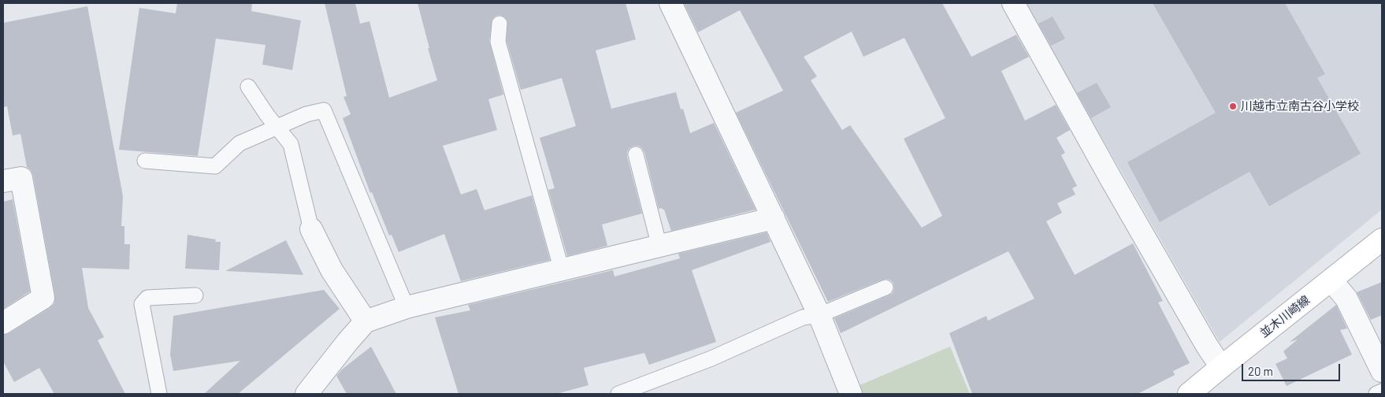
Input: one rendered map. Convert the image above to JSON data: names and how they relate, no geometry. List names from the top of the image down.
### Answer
{
  "streets": {
    "main road": ["並木川崎線"]
  },
  "places": ["川越市立南古谷小学校"],
  "scale_bar": "20 m"
}
